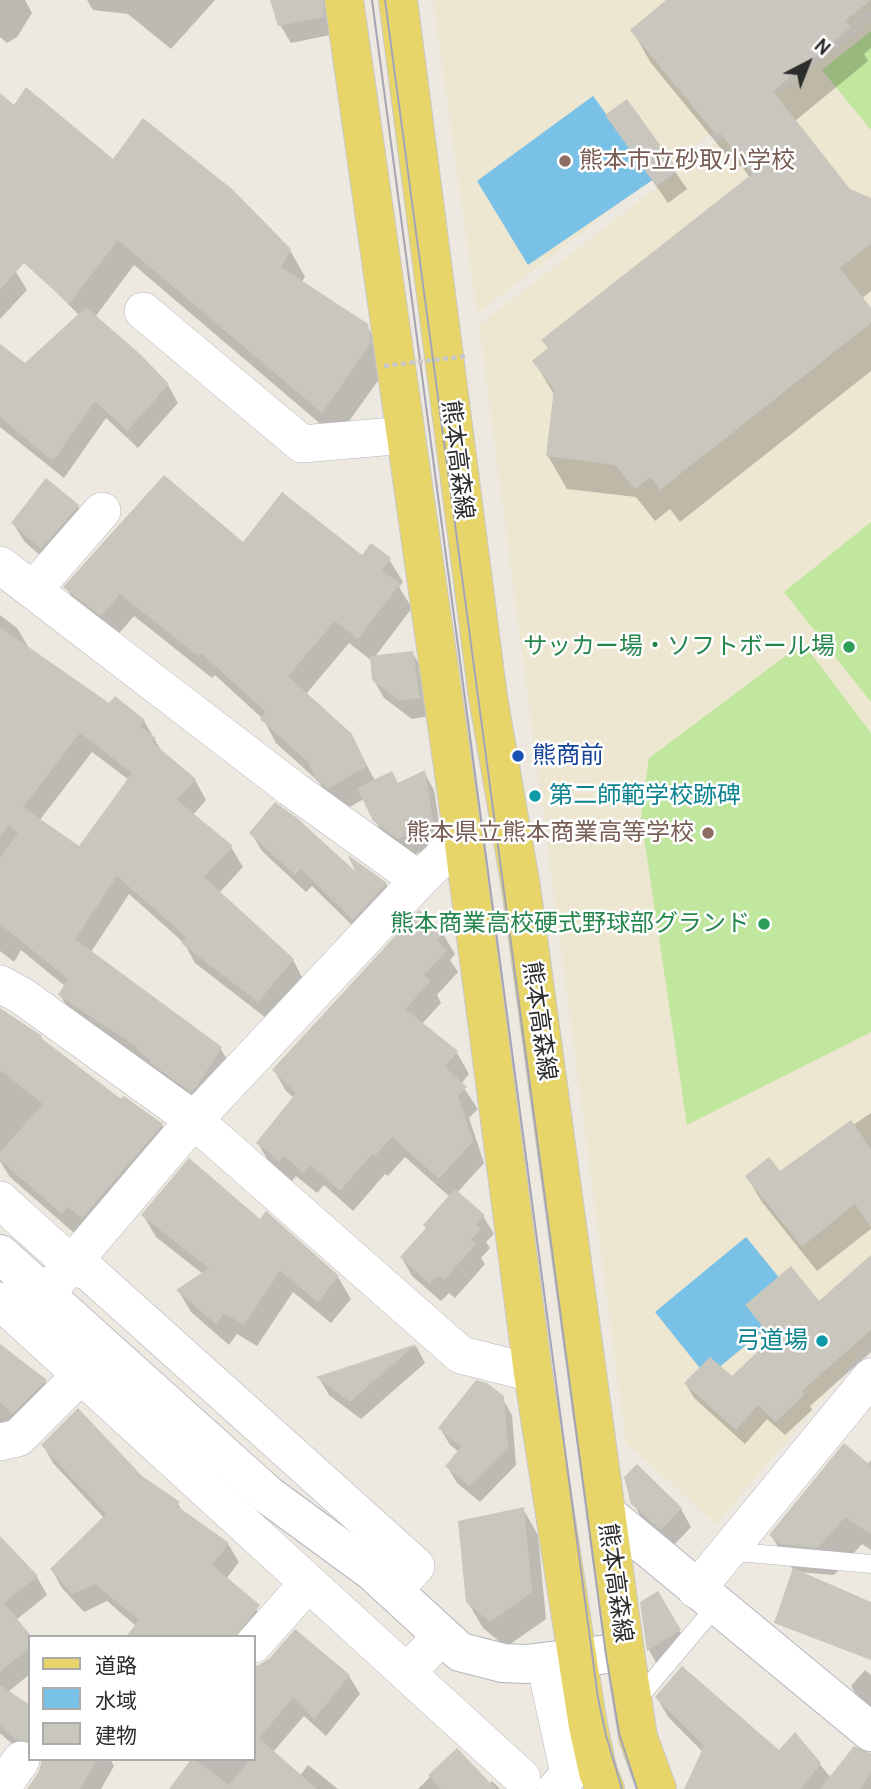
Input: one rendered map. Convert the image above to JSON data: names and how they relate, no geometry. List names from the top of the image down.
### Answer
{
  "streets": {
    "main road": ["熊本高森線"]
  },
  "places": [
    "熊本市立砂取小学校",
    "サッカー場・ソフトボール場",
    "熊商前",
    "第二師範学校跡碑",
    "熊本県立熊本商業高等学校",
    "熊本商業高校硬式野球部グランド",
    "弓道場"
  ],
  "legend": ["道路", "水域", "建物"],
  "north": "top right"
}
